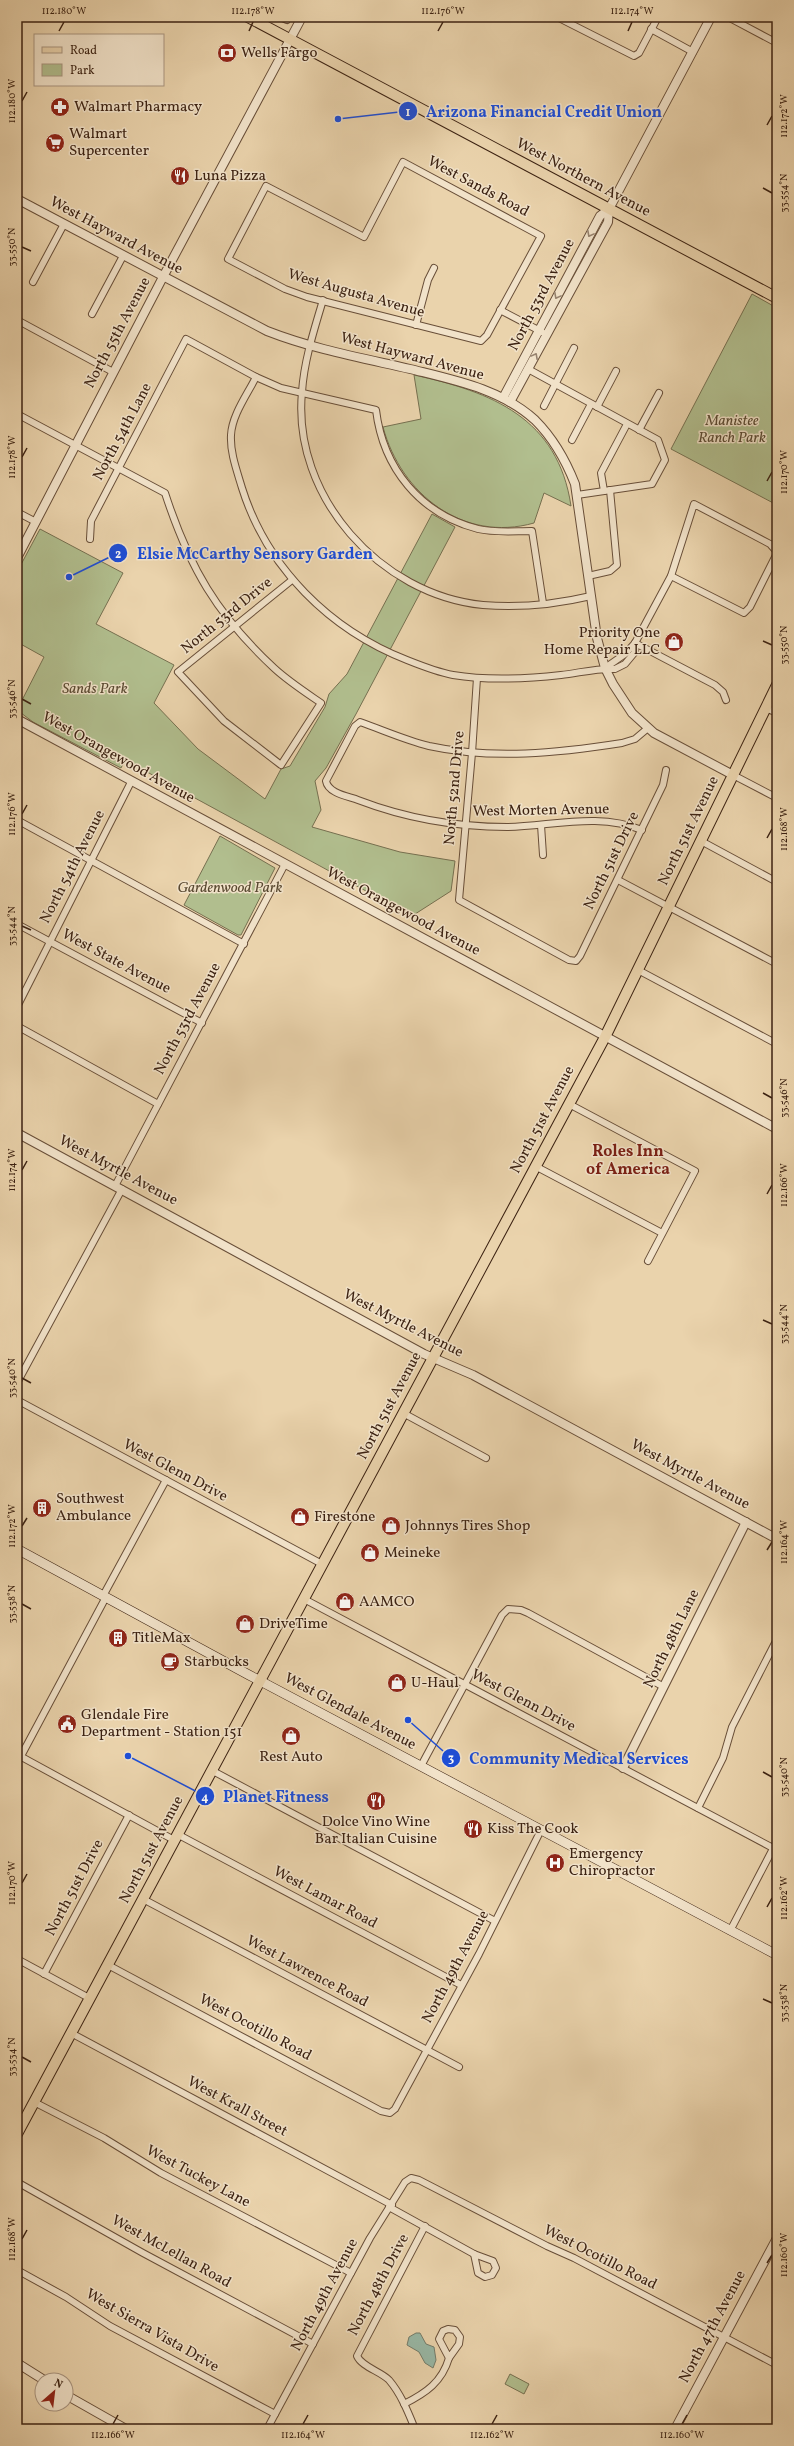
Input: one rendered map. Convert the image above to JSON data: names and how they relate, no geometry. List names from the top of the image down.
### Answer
{
  "streets": {
    "main road": ["West Northern Avenue", "North 51st Avenue", "West Glendale Avenue"],
    "street": [
      "West Sands Road",
      "West Hayward Avenue",
      "West Augusta Avenue",
      "North 53rd Avenue",
      "North 55th Avenue",
      "North 54th Lane",
      "North 53rd Drive",
      "West Orangewood Avenue",
      "North 52nd Drive",
      "West Morten Avenue",
      "North 51st Drive",
      "North 54th Avenue",
      "West State Avenue",
      "West Myrtle Avenue",
      "West Glenn Drive",
      "North 48th Lane",
      "West Lamar Road",
      "North 49th Avenue",
      "West Lawrence Road",
      "West Ocotillo Road",
      "West Krall Street",
      "West Tuckey Lane",
      "West McLellan Road",
      "North 48th Drive",
      "North 47th Avenue",
      "West Sierra Vista Drive"
    ]
  },
  "crossings": [
    ["West Northern Avenue", "North 53rd Avenue"],
    ["West Northern Avenue", "North 55th Avenue"],
    ["West Sands Road", "West Augusta Avenue"],
    ["West Hayward Avenue", "North 53rd Avenue"],
    ["West Hayward Avenue", "North 55th Avenue"],
    ["West Hayward Avenue", "North 51st Avenue"],
    ["North 53rd Avenue", "West Orangewood Avenue"],
    ["North 53rd Avenue", "West State Avenue"],
    ["North 53rd Avenue", "West Myrtle Avenue"],
    ["West Orangewood Avenue", "North 51st Avenue"],
    ["West Orangewood Avenue", "North 54th Avenue"],
    ["North 52nd Drive", "West Morten Avenue"],
    ["North 52nd Drive", "North 51st Drive"],
    ["West Morten Avenue", "North 51st Drive"],
    ["North 51st Avenue", "West Myrtle Avenue"],
    ["North 51st Avenue", "West Glenn Drive"],
    ["North 51st Avenue", "West Glendale Avenue"],
    ["North 51st Avenue", "West Lamar Road"],
    ["North 51st Avenue", "West Lawrence Road"],
    ["North 51st Avenue", "West Ocotillo Road"],
    ["North 51st Avenue", "West Krall Street"],
    ["North 51st Avenue", "West Tuckey Lane"],
    ["North 51st Drive", "West Lamar Road"],
    ["North 54th Avenue", "West State Avenue"],
    ["West Myrtle Avenue", "North 48th Lane"],
    ["West Glenn Drive", "North 48th Lane"],
    ["West Glendale Avenue", "North 49th Avenue"],
    ["West Lamar Road", "North 49th Avenue"],
    ["North 49th Avenue", "West Lawrence Road"],
    ["North 49th Avenue", "West Ocotillo Road"],
    ["North 49th Avenue", "West Krall Street"],
    ["North 49th Avenue", "West Tuckey Lane"],
    ["North 49th Avenue", "West McLellan Road"],
    ["North 49th Avenue", "West Sierra Vista Drive"],
    ["West Ocotillo Road", "North 47th Avenue"],
    ["West Krall Street", "North 48th Drive"]
  ],
  "districts": ["Roles Inn of America"],
  "parks": ["Manistee Ranch Park", "Sands Park", "Gardenwood Park"],
  "places": {
    "bank": ["Wells Fargo"],
    "pharmacy": ["Walmart Pharmacy"],
    "other": [
      "Arizona Financial Credit Union",
      "Elsie McCarthy Sensory Garden",
      "Community Medical Services",
      "Planet Fitness"
    ],
    "supermarket": ["Walmart Supercenter"],
    "restaurant": ["Luna Pizza", "Dolce Vino Wine Bar Italian Cuisine", "Kiss The Cook"],
    "shop": [
      "Priority One Home Repair LLC",
      "Firestone",
      "Johnnys Tires Shop",
      "Meineke",
      "AAMCO",
      "DriveTime",
      "U-Haul",
      "Rest Auto"
    ],
    "building": ["Southwest Ambulance", "TitleMax"],
    "cafe": ["Starbucks"],
    "public building": ["Glendale Fire Department - Station 151"],
    "hospital": ["Emergency Chiropractor"]
  },
  "legend": ["Road", "Park"],
  "north": "top right",
  "coordinates": [
    "112.180°W",
    "112.178°W",
    "112.176°W",
    "112.174°W",
    "112.172°W",
    "33.554°N",
    "33.550°N",
    "112.170°W",
    "33.546°N",
    "112.168°W",
    "33.544°N",
    "112.166°W",
    "33.540°N",
    "112.164°W",
    "33.538°N",
    "112.162°W",
    "33.534°N",
    "112.160°W"
  ]
}
